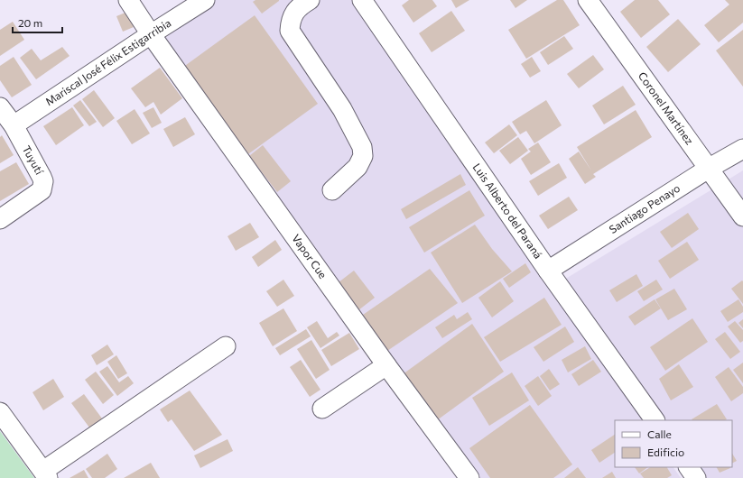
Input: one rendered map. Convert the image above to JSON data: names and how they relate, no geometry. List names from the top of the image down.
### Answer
{
  "streets": {
    "street": [
      "Mariscal José Félix Estigarribia",
      "Coronel Martínez",
      "Tuyutí",
      "Santiago Penayo",
      "Luis Alberto del Paraná",
      "Vapor Cue"
    ]
  },
  "crossings": [
    ["Mariscal José Félix Estigarribia", "Tuyutí"],
    ["Mariscal José Félix Estigarribia", "Vapor Cue"],
    ["Coronel Martínez", "Santiago Penayo"],
    ["Santiago Penayo", "Luis Alberto del Paraná"]
  ],
  "legend": ["Calle", "Edificio"],
  "scale_bar": "20 m"
}
